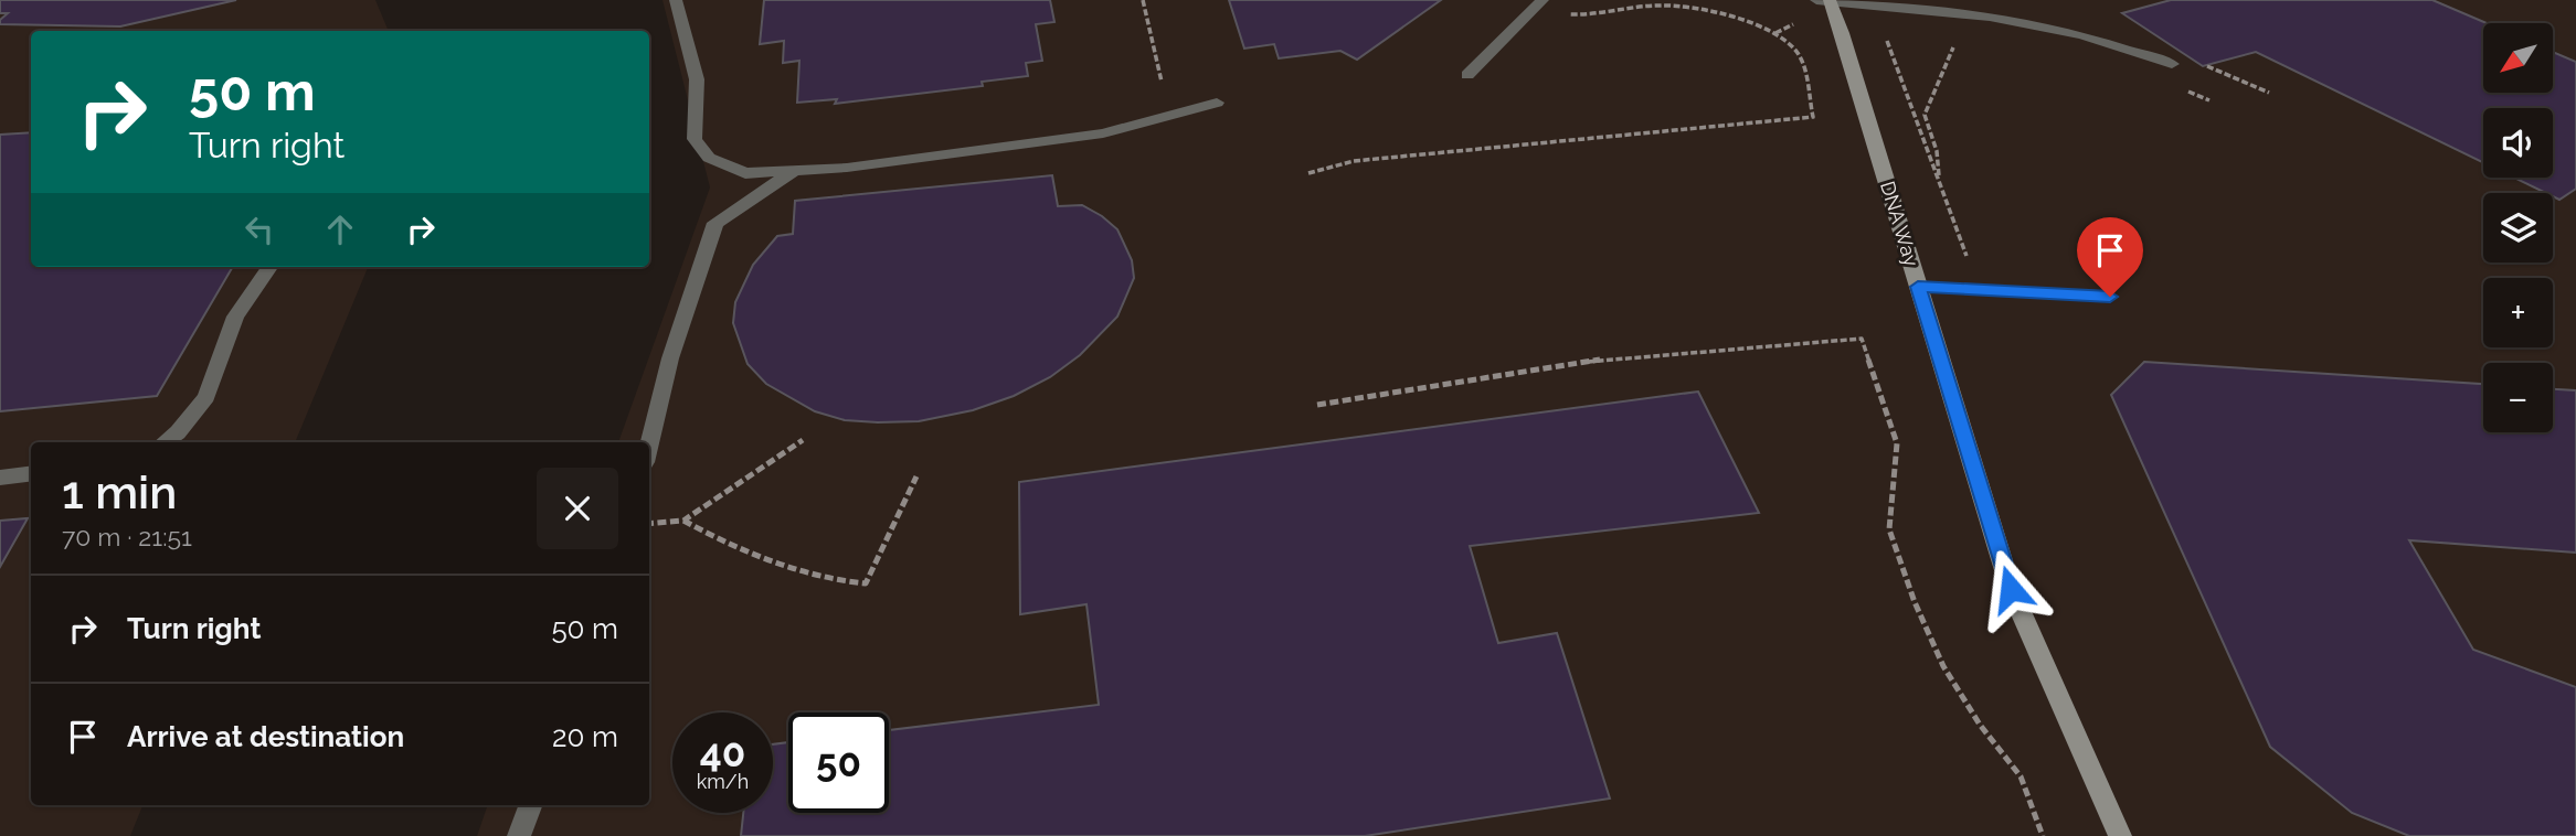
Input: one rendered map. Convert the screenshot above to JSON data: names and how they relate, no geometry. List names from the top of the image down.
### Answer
{
  "streets": {
    "main road": ["DNA Way"]
  },
  "north": "bottom left",
  "page": {
    "map_buttons": ["+", "−"],
    "turn": ["50 m", "Turn right"],
    "heading": ["1 min", "70 m · 21:51"],
    "list": [
      {
        "name": "Turn right",
        "value": "50 m"
      },
      {
        "name": "Arrive at destination",
        "value": "20 m"
      }
    ],
    "speed": "40 km/h",
    "limit": "50"
  }
}
